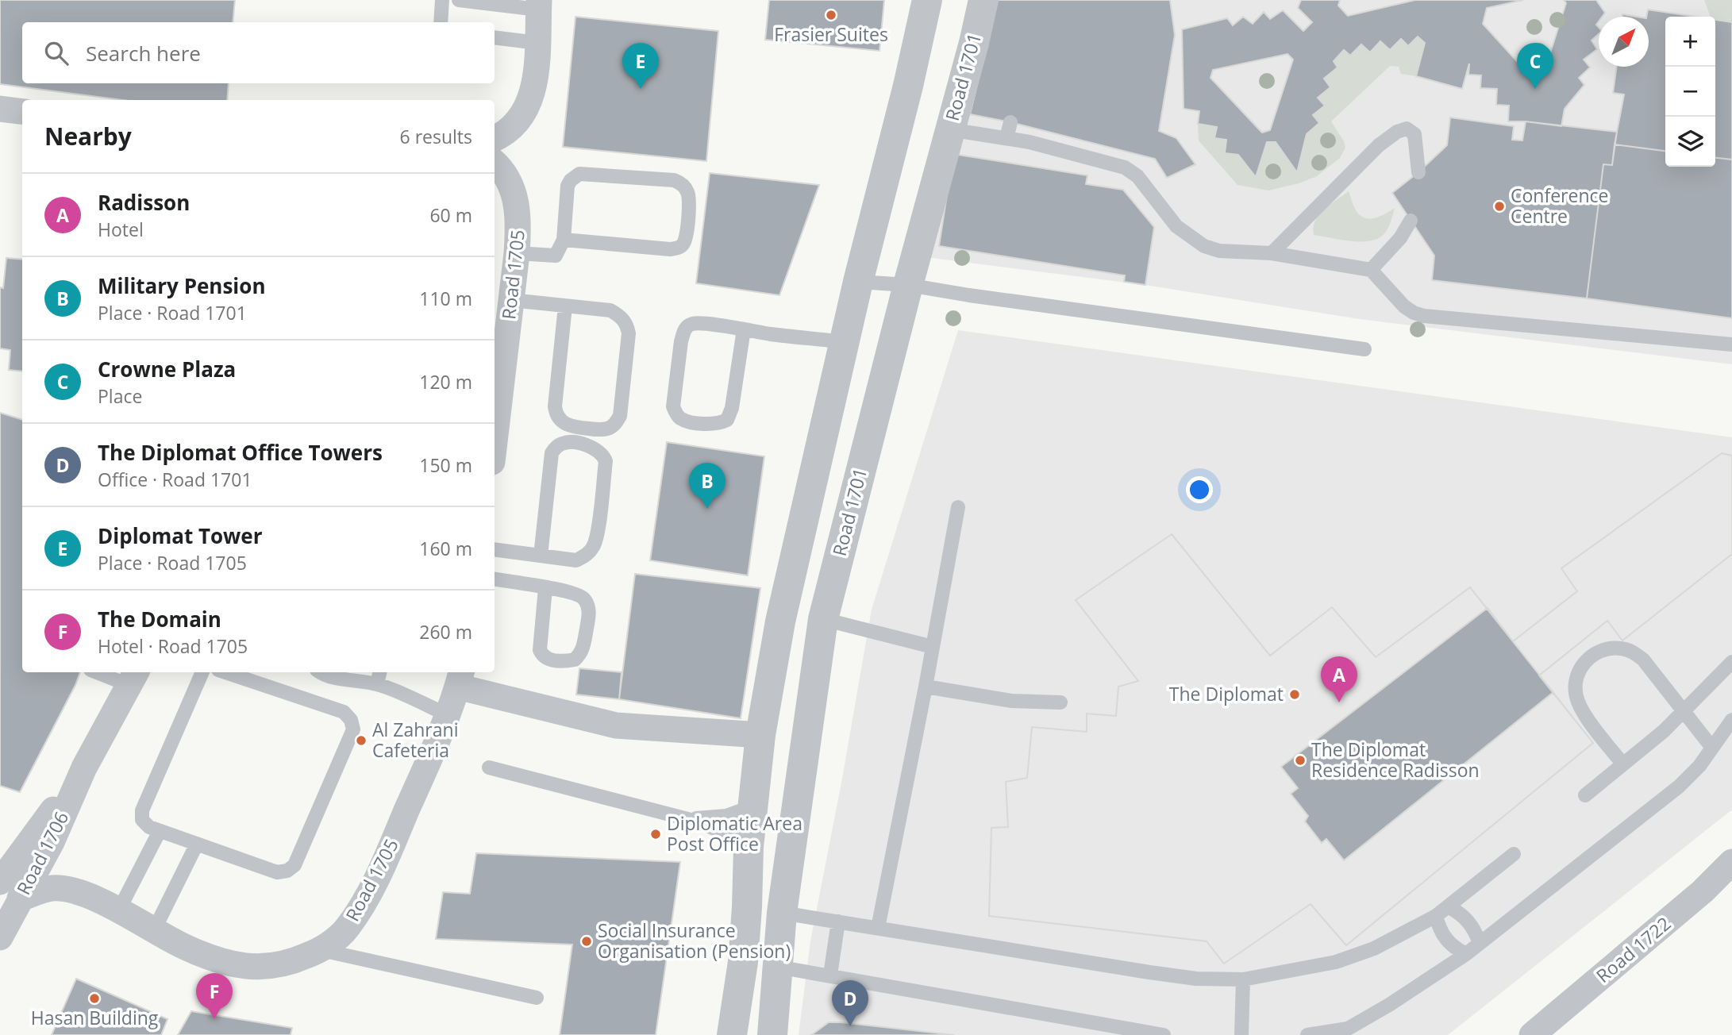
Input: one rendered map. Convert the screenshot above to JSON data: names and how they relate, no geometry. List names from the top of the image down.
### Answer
{
  "streets": {
    "street": [
      "Road 1701",
      "Road 1705",
      "Road 1706",
      "Road 1722"
    ]
  },
  "crossings": [
    ["Road 1705", "Road 1706"]
  ],
  "places": [
    "Frasier Suites",
    "Conference Centre",
    "The Diplomat",
    "Al Zahrani Cafeteria",
    "The Diplomat Residence Radisson",
    "Diplomatic Area Post Office",
    "Social Insurance Organisation (Pension)",
    "Hasan Building"
  ],
  "north": "top right",
  "page": {
    "map_buttons": ["+", "−"],
    "search": "Search here",
    "pins": [
      "C",
      "E",
      "B",
      "A",
      "F",
      "D"
    ],
    "heading": ["Nearby", "6 results"],
    "list": [
      {
        "mark": "A",
        "name": "Radisson",
        "note": "Hotel",
        "value": "60 m"
      },
      {
        "mark": "B",
        "name": "Military Pension",
        "note": "Place · Road 1701",
        "value": "110 m"
      },
      {
        "mark": "C",
        "name": "Crowne Plaza",
        "note": "Place",
        "value": "120 m"
      },
      {
        "mark": "D",
        "name": "The Diplomat Office Towers",
        "note": "Office · Road 1701",
        "value": "150 m"
      },
      {
        "mark": "E",
        "name": "Diplomat Tower",
        "note": "Place · Road 1705",
        "value": "160 m"
      },
      {
        "mark": "F",
        "name": "The Domain",
        "note": "Hotel · Road 1705",
        "value": "260 m"
      }
    ]
  }
}
